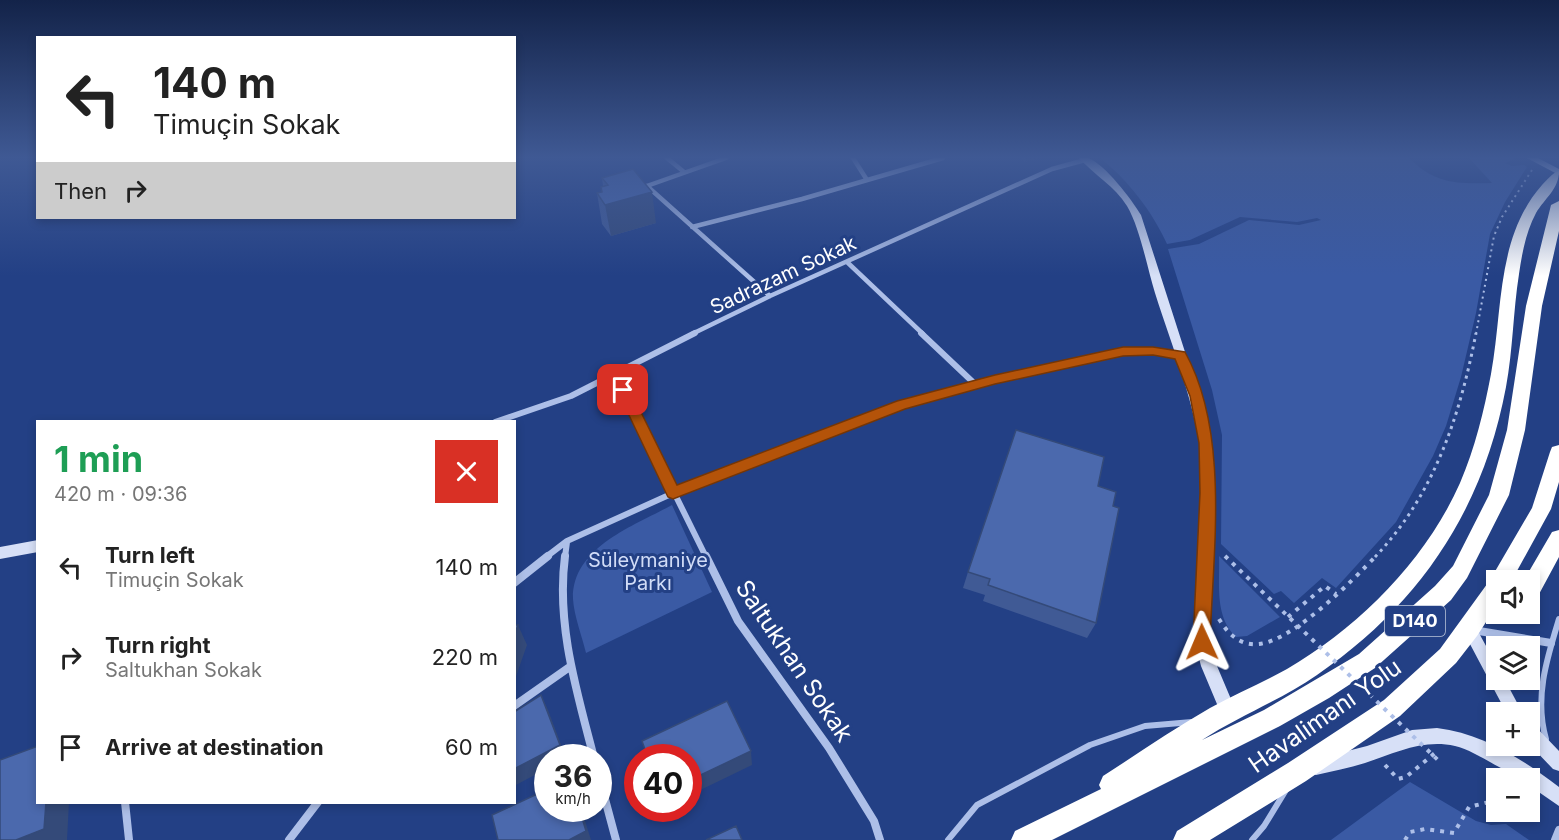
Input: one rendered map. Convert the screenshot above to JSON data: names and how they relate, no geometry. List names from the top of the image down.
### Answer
{
  "streets": {
    "highway": ["D140", "Havalimanı Yolu"],
    "street": ["Sadrazam Sokak", "Saltukhan Sokak"]
  },
  "crossings": [
    ["Sadrazam Sokak", "Saltukhan Sokak"]
  ],
  "parks": ["Süleymaniye Parkı"],
  "page": {
    "turn": ["140 m", "Timuçin Sokak"],
    "then": "Then",
    "heading": ["1 min", "420 m · 09:36"],
    "list": [
      {
        "name": "Turn left",
        "note": "Timuçin Sokak",
        "value": "140 m"
      },
      {
        "name": "Turn right",
        "note": "Saltukhan Sokak",
        "value": "220 m"
      },
      {
        "name": "Arrive at destination",
        "value": "60 m"
      }
    ],
    "map_buttons": ["+", "−"],
    "speed": "36 km/h",
    "limit": "40"
  }
}
